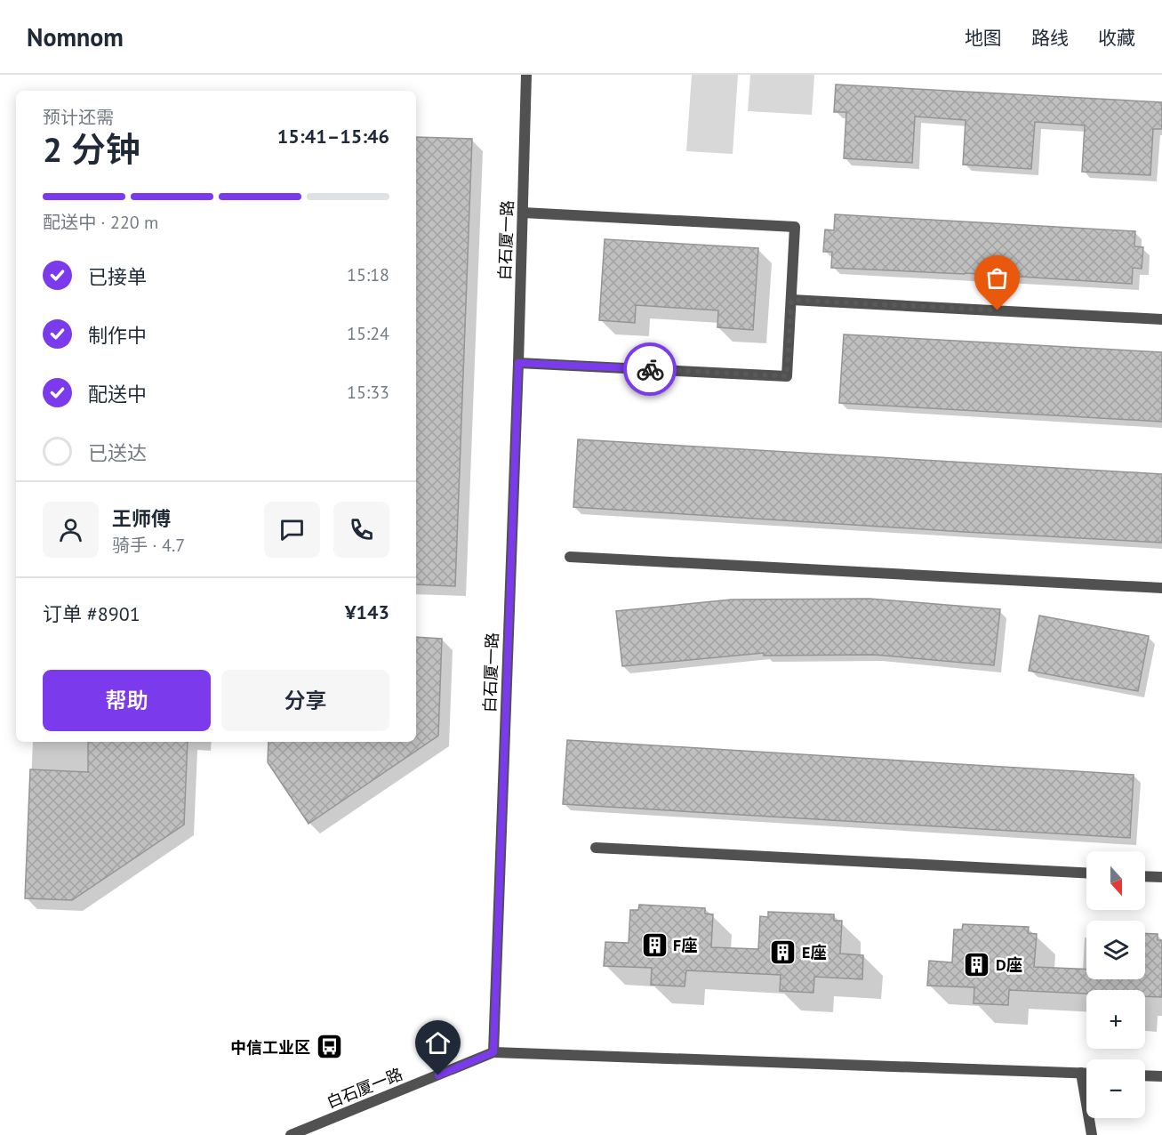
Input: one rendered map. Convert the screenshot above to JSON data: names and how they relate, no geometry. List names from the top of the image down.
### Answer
{
  "streets": {
    "street": ["白石厦一路"]
  },
  "places": {
    "building": ["F座", "E座", "D座"],
    "bus stop": ["中信工业区"]
  },
  "north": "bottom",
  "page": {
    "header": "Nomnom",
    "nav": ["地图", "路线", "收藏"],
    "heading": ["2 分钟", "预计还需", "15:41–15:46"],
    "panel": [
      "王师傅",
      "骑手 · 4.7",
      "订单 #8901",
      "¥143"
    ],
    "bar": "配送中 · 220 m",
    "list": [
      ["已接单", "15:18"],
      ["制作中", "15:24"],
      ["配送中", "15:33"],
      "已送达"
    ],
    "buttons": ["帮助", "分享"],
    "map_buttons": ["+", "−"]
  }
}
